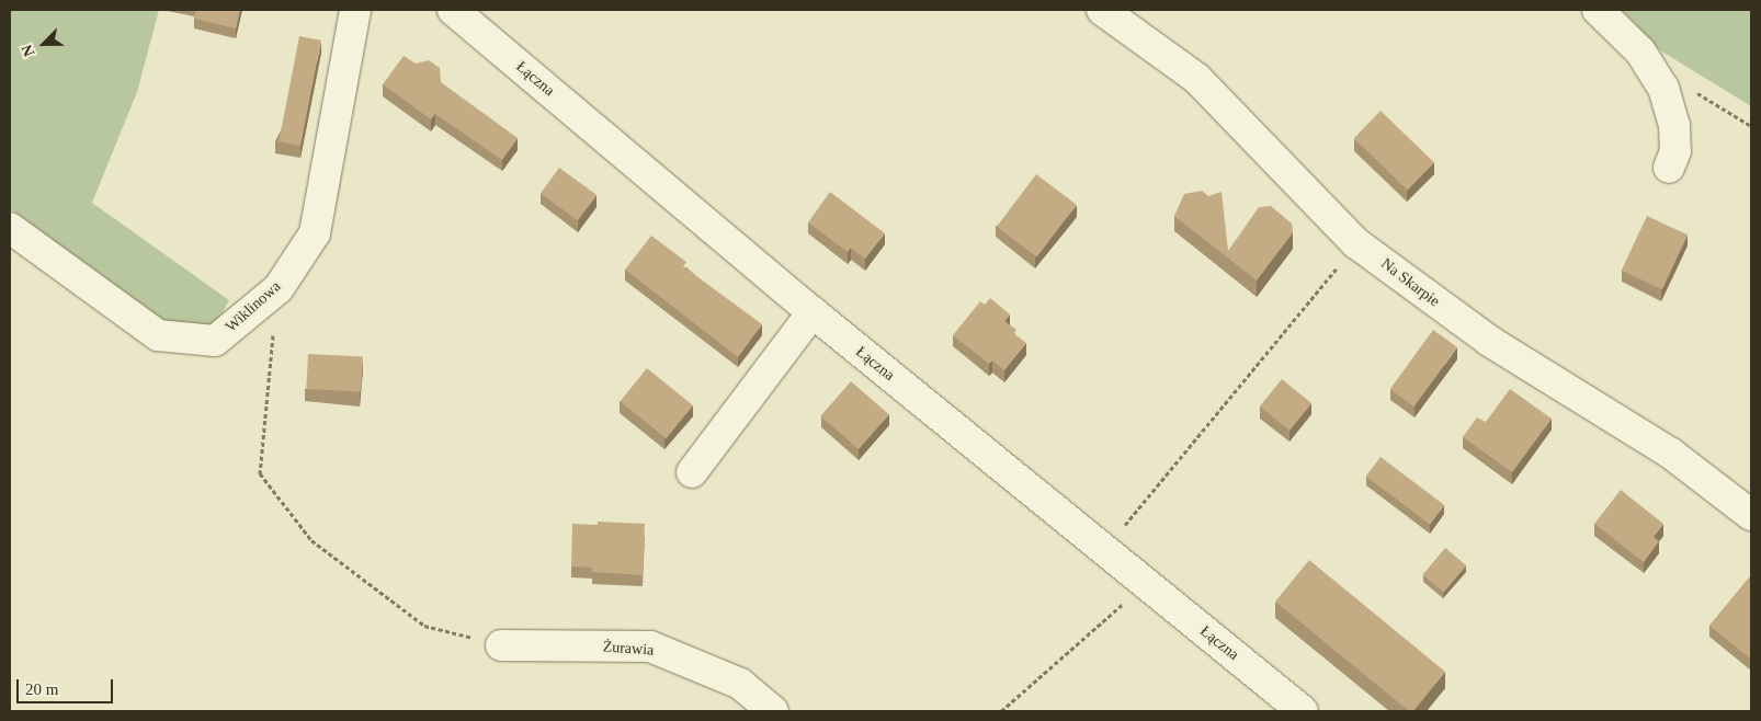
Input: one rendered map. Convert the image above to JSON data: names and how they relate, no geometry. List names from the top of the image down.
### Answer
{
  "streets": {
    "street": [
      "Łączna",
      "Na Skarpie",
      "Wiklinowa",
      "Żurawia"
    ]
  },
  "scale_bar": "20 m",
  "north": "bottom left"
}
